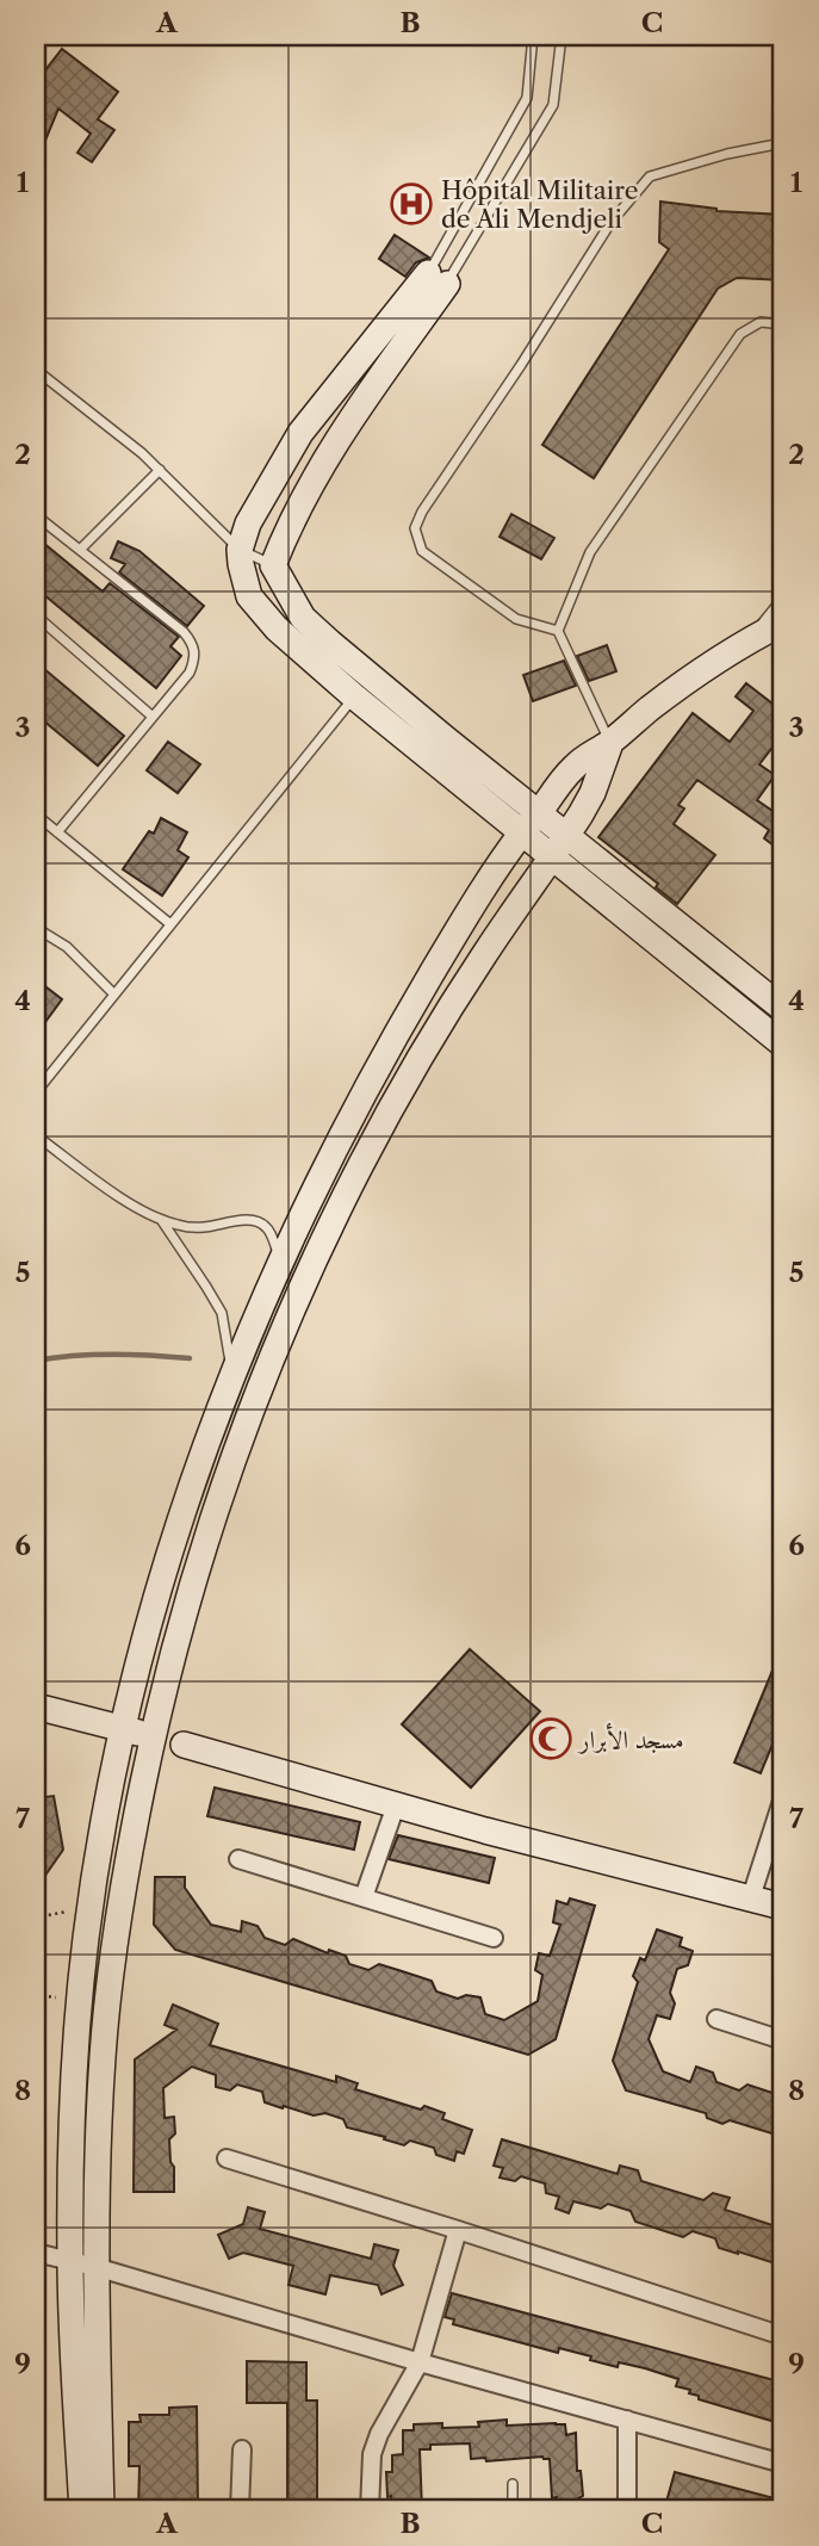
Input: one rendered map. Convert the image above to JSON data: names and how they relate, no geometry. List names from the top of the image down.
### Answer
{
  "places": {
    "hospital": ["Hôpital Militaire de Ali Mendjeli"],
    "mosque": ["مسجد الأبرار"]
  },
  "grid": {
    "columns": ["A", "B", "C"],
    "rows": [
      "1",
      "2",
      "3",
      "4",
      "5",
      "6",
      "7",
      "8",
      "9"
    ]
  }
}
